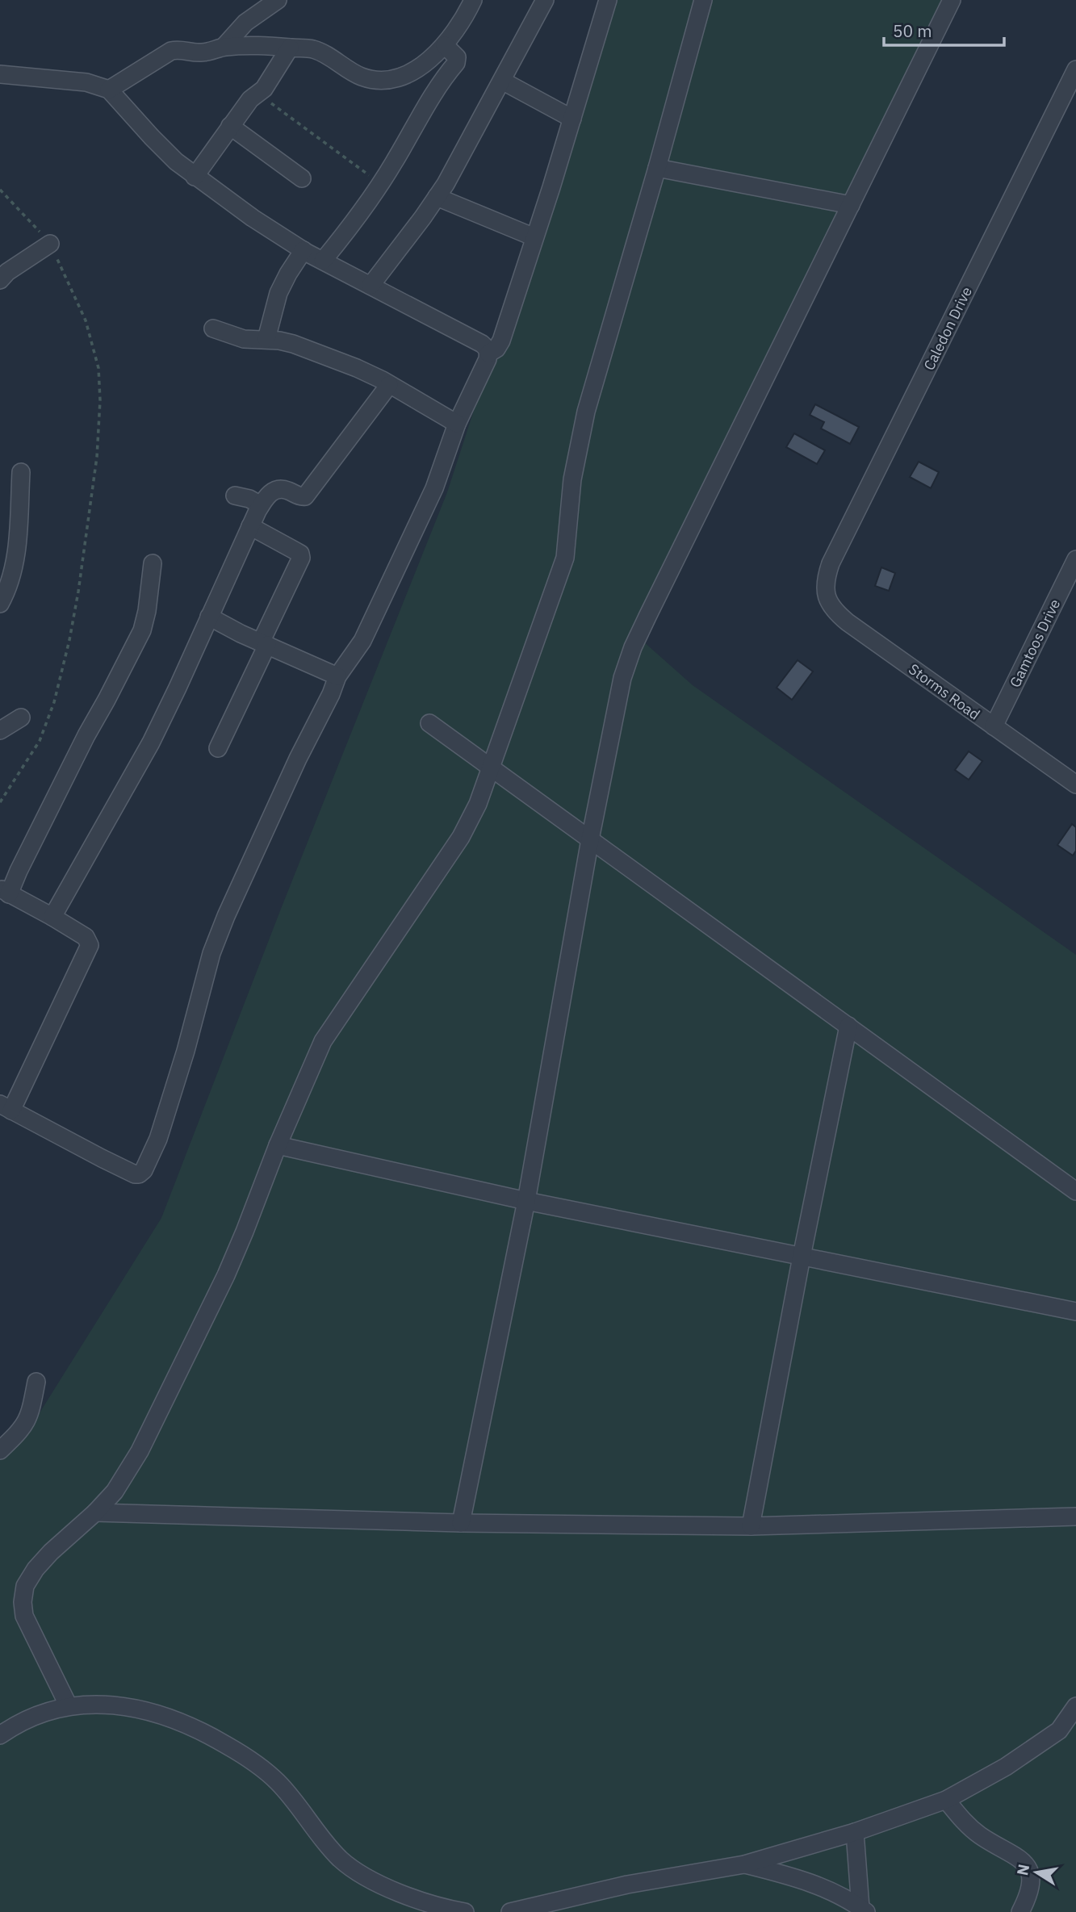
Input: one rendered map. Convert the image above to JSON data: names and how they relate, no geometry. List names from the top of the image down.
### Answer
{
  "streets": {
    "street": ["Caledon Drive", "Gamtoos Drive", "Storms Road"]
  },
  "crossings": [
    ["Caledon Drive", "Storms Road"],
    ["Gamtoos Drive", "Storms Road"]
  ],
  "scale_bar": "50 m",
  "north": "left"
}
